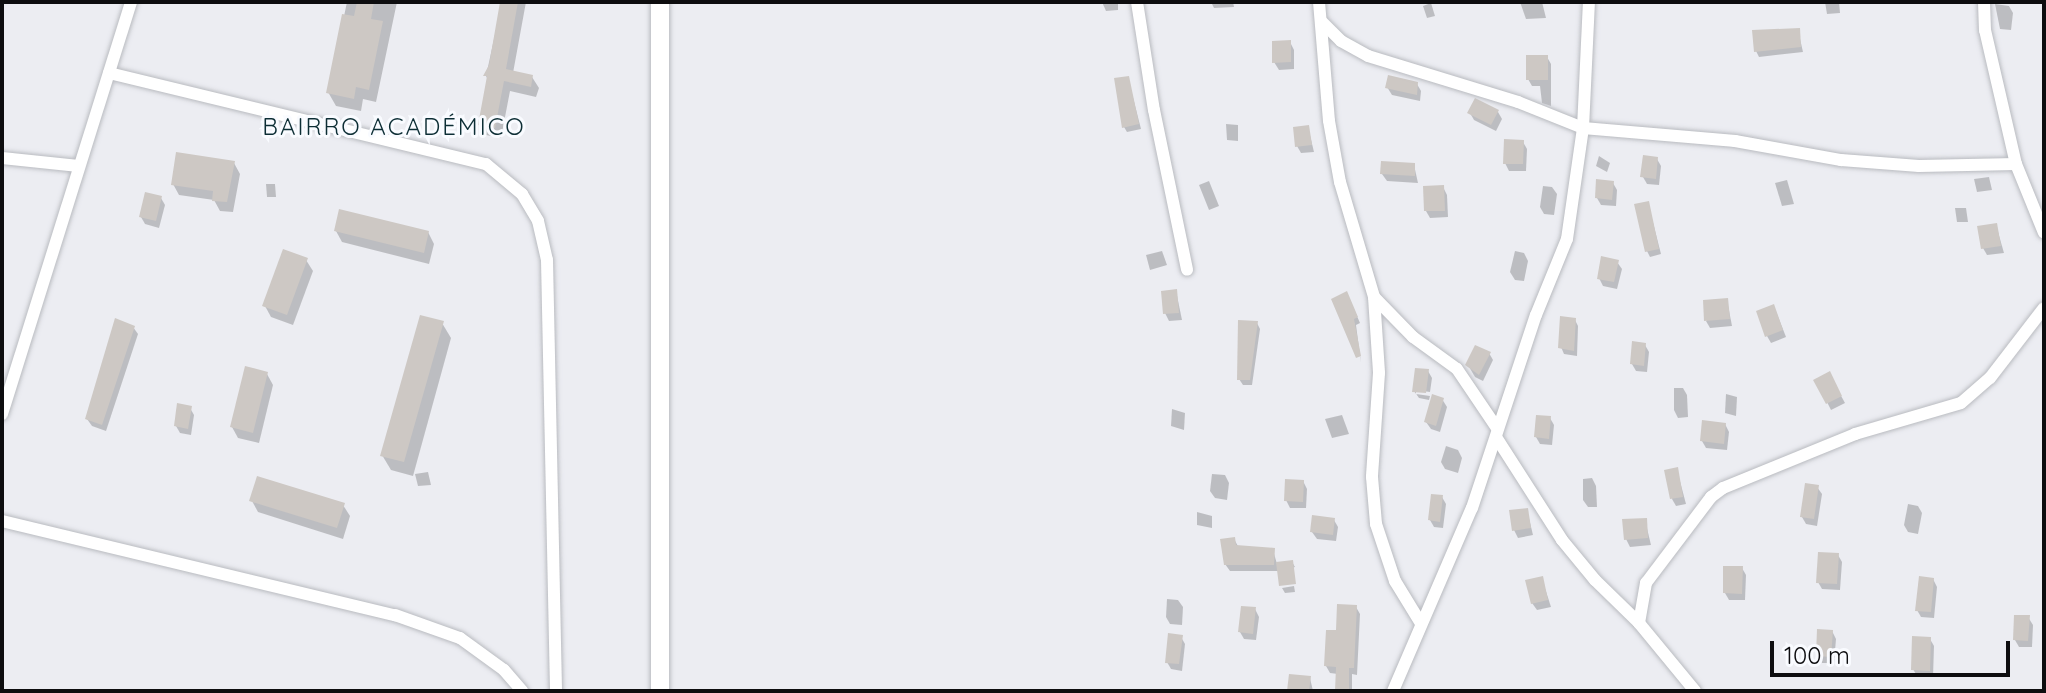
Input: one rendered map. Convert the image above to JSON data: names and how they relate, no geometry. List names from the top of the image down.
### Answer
{
  "districts": ["BAIRRO ACADÉMICO"],
  "scale_bar": "100 m"
}
